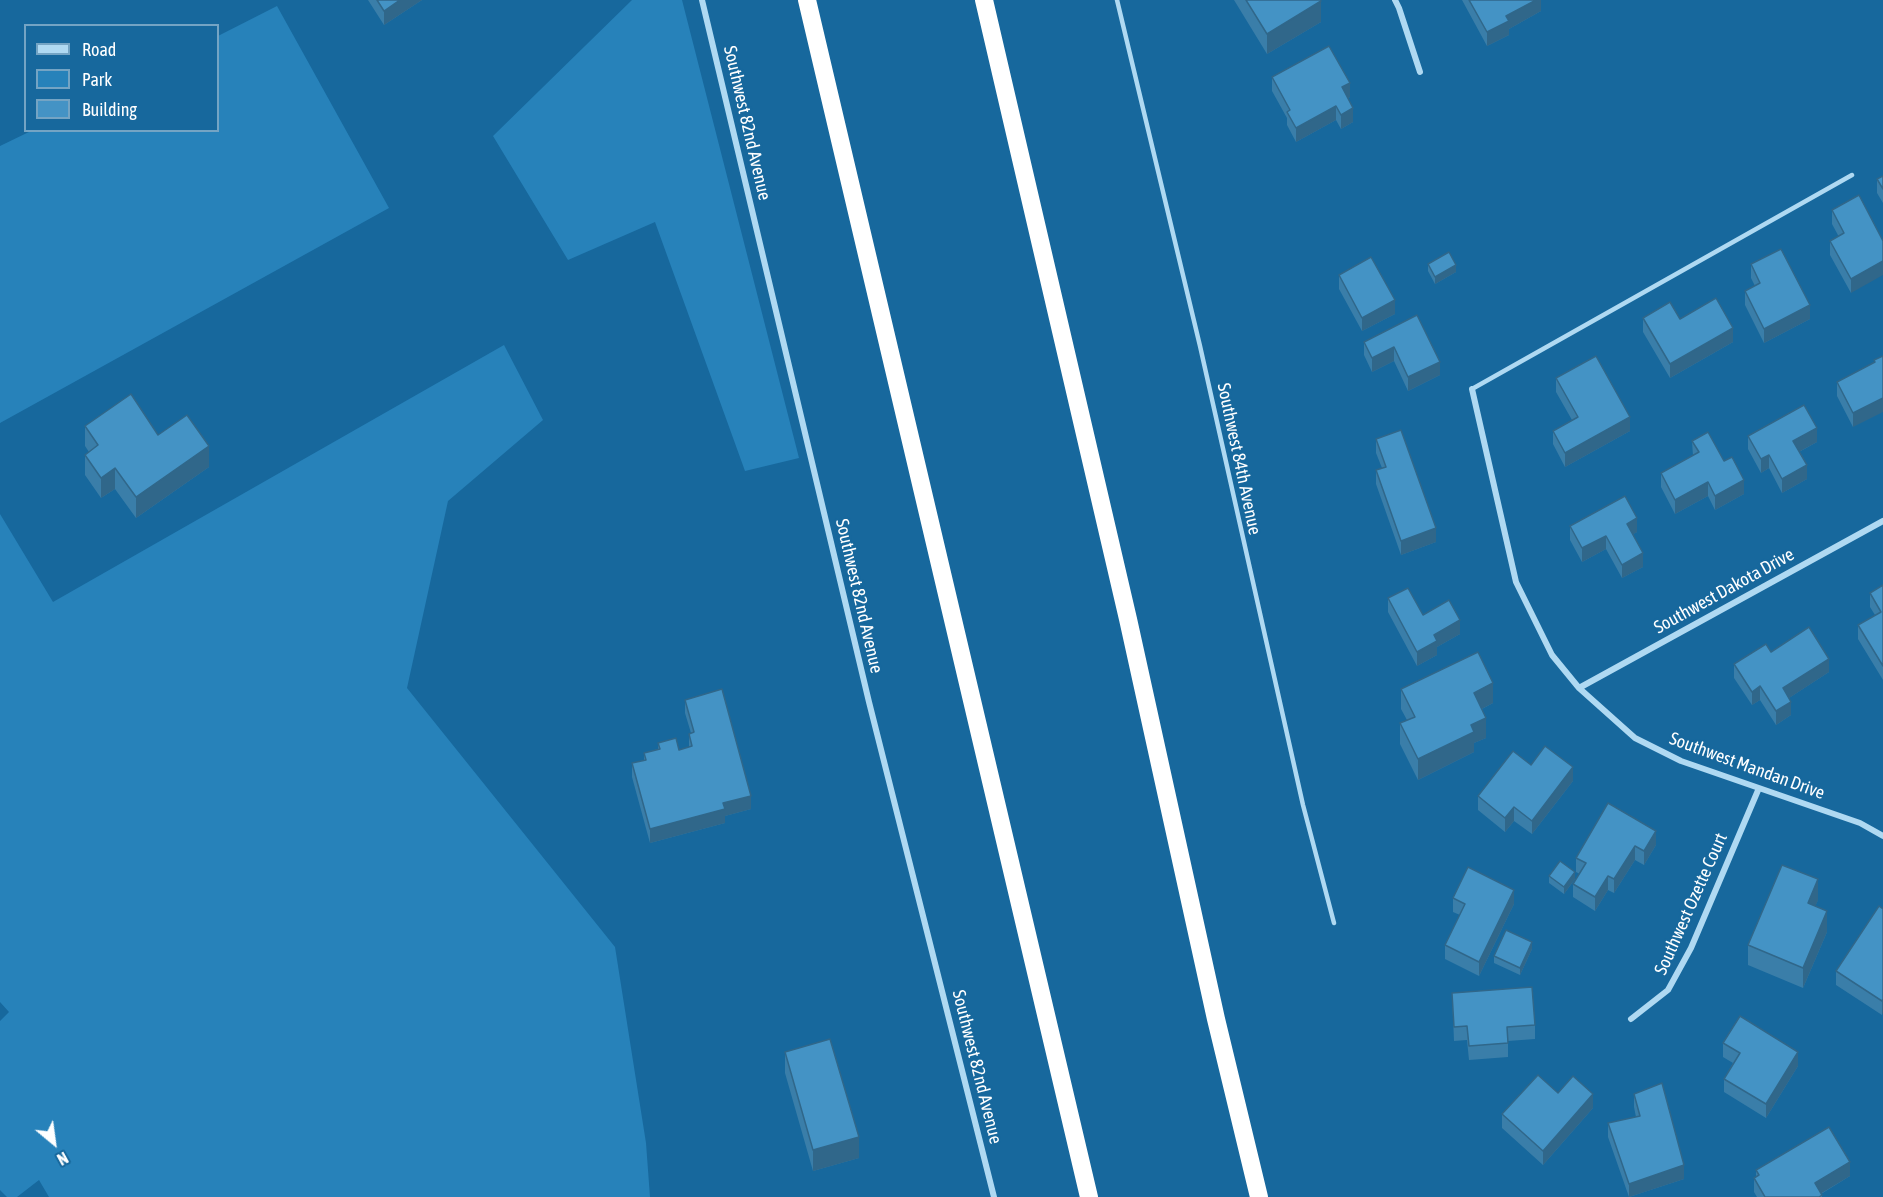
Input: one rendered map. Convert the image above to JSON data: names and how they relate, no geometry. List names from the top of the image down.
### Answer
{
  "streets": {
    "street": [
      "Southwest 82nd Avenue",
      "Southwest Dakota Drive",
      "Southwest Mandan Drive",
      "Southwest Ozette Court"
    ],
    "lane": ["Southwest 84th Avenue"]
  },
  "crossings": [
    ["Southwest Dakota Drive", "Southwest Mandan Drive"],
    ["Southwest Mandan Drive", "Southwest Ozette Court"]
  ],
  "legend": ["Road", "Park", "Building"],
  "north": "bottom right"
}
